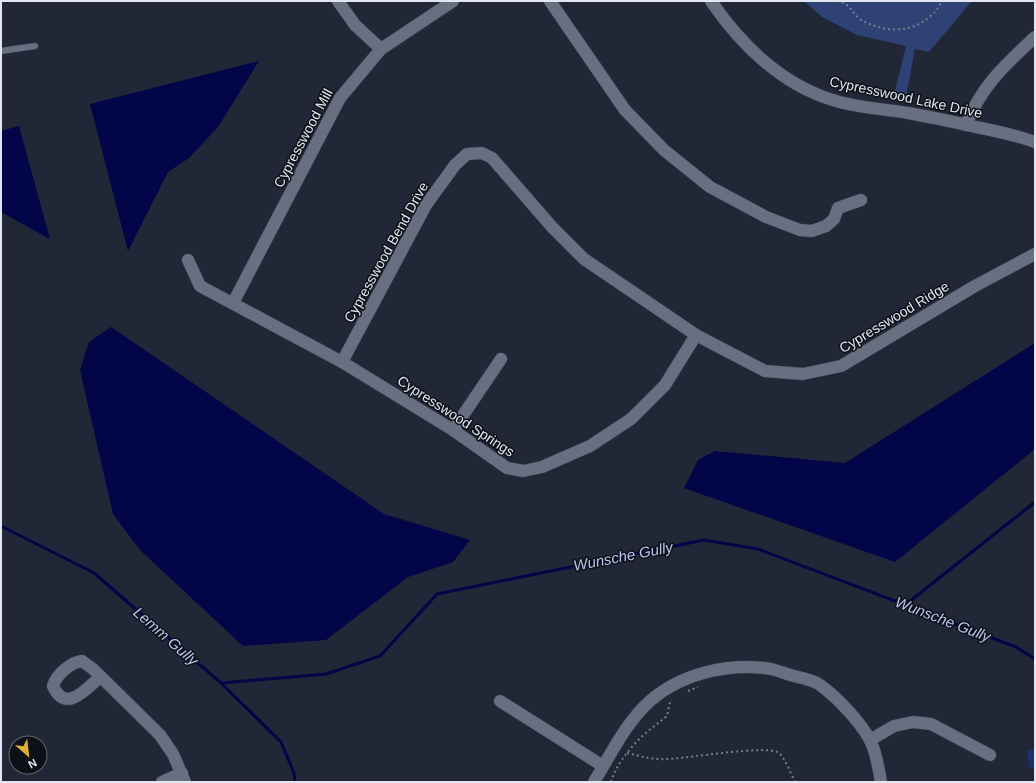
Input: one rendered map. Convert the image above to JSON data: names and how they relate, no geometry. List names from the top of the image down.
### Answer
{
  "streets": {
    "street": [
      "Cypresswood Lake Drive",
      "Cypresswood Mill",
      "Cypresswood Bend Drive",
      "Cypresswood Ridge",
      "Cypresswood Springs"
    ]
  },
  "crossings": [
    ["Cypresswood Mill", "Cypresswood Springs"],
    ["Cypresswood Bend Drive", "Cypresswood Ridge"],
    ["Cypresswood Bend Drive", "Cypresswood Springs"],
    ["Cypresswood Ridge", "Cypresswood Springs"]
  ],
  "water": ["Wunsche Gully", "Lemm Gully"],
  "north": "bottom right"
}
